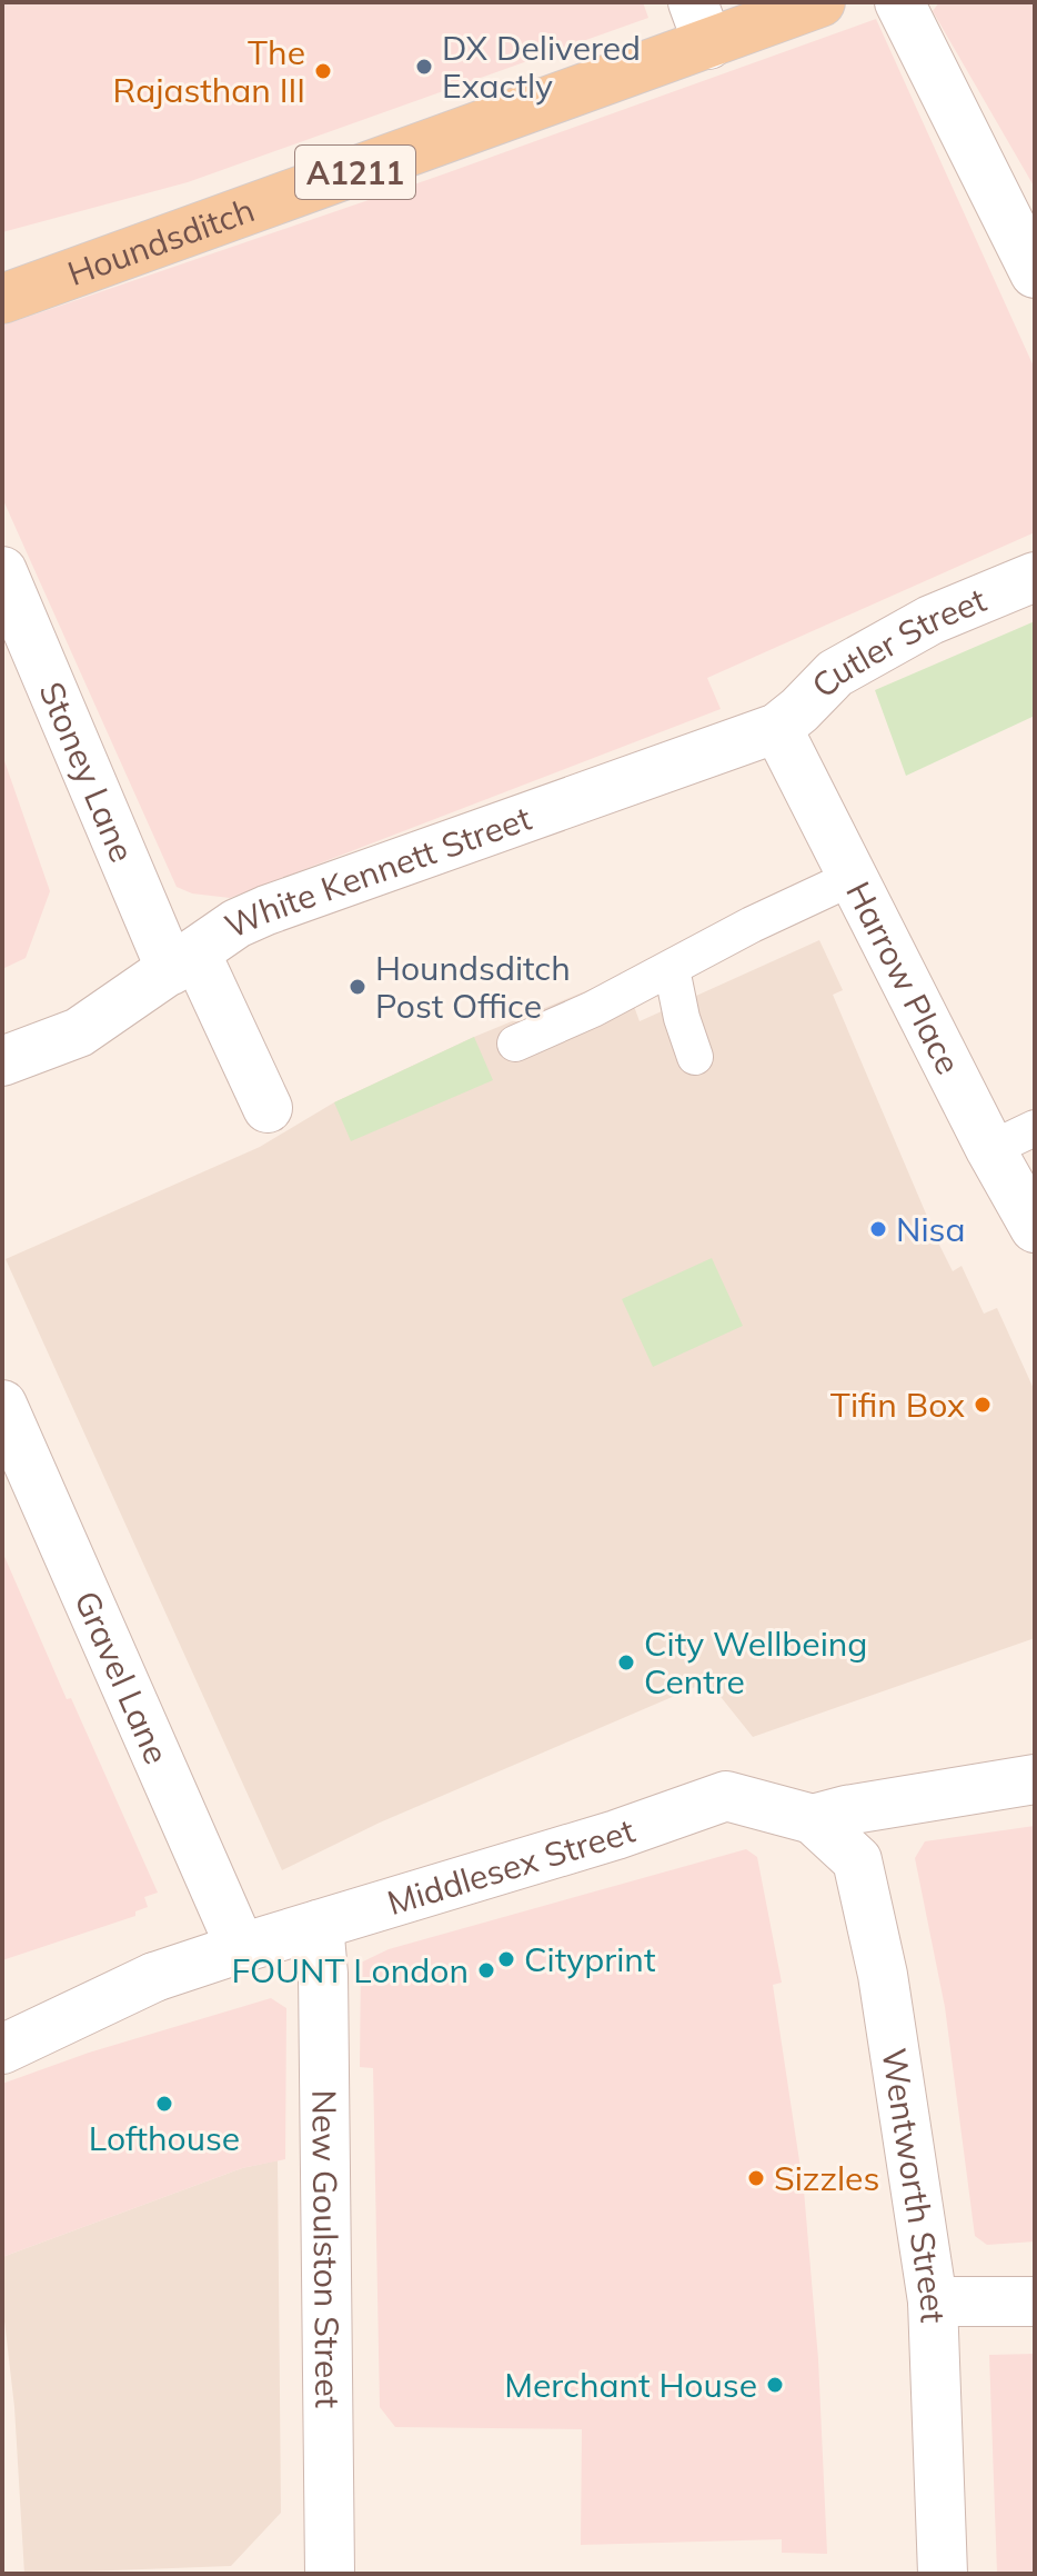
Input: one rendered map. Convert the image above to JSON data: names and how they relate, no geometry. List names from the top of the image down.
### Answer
{
  "streets": {
    "main road": ["A1211", "Houndsditch"],
    "street": [
      "Cutler Street",
      "Stoney Lane",
      "White Kennett Street",
      "Harrow Place",
      "Gravel Lane",
      "Middlesex Street",
      "Wentworth Street",
      "New Goulston Street"
    ]
  },
  "crossings": [
    ["Cutler Street", "White Kennett Street"],
    ["Cutler Street", "Harrow Place"],
    ["Stoney Lane", "White Kennett Street"],
    ["White Kennett Street", "Harrow Place"],
    ["Gravel Lane", "Middlesex Street"],
    ["Middlesex Street", "Wentworth Street"],
    ["Middlesex Street", "New Goulston Street"]
  ],
  "places": [
    "DX Delivered Exactly",
    "The Rajasthan III",
    "Houndsditch Post Office",
    "Nisa",
    "Tifin Box",
    "City Wellbeing Centre",
    "Cityprint",
    "FOUNT London",
    "Lofthouse",
    "Sizzles",
    "Merchant House"
  ]
}
